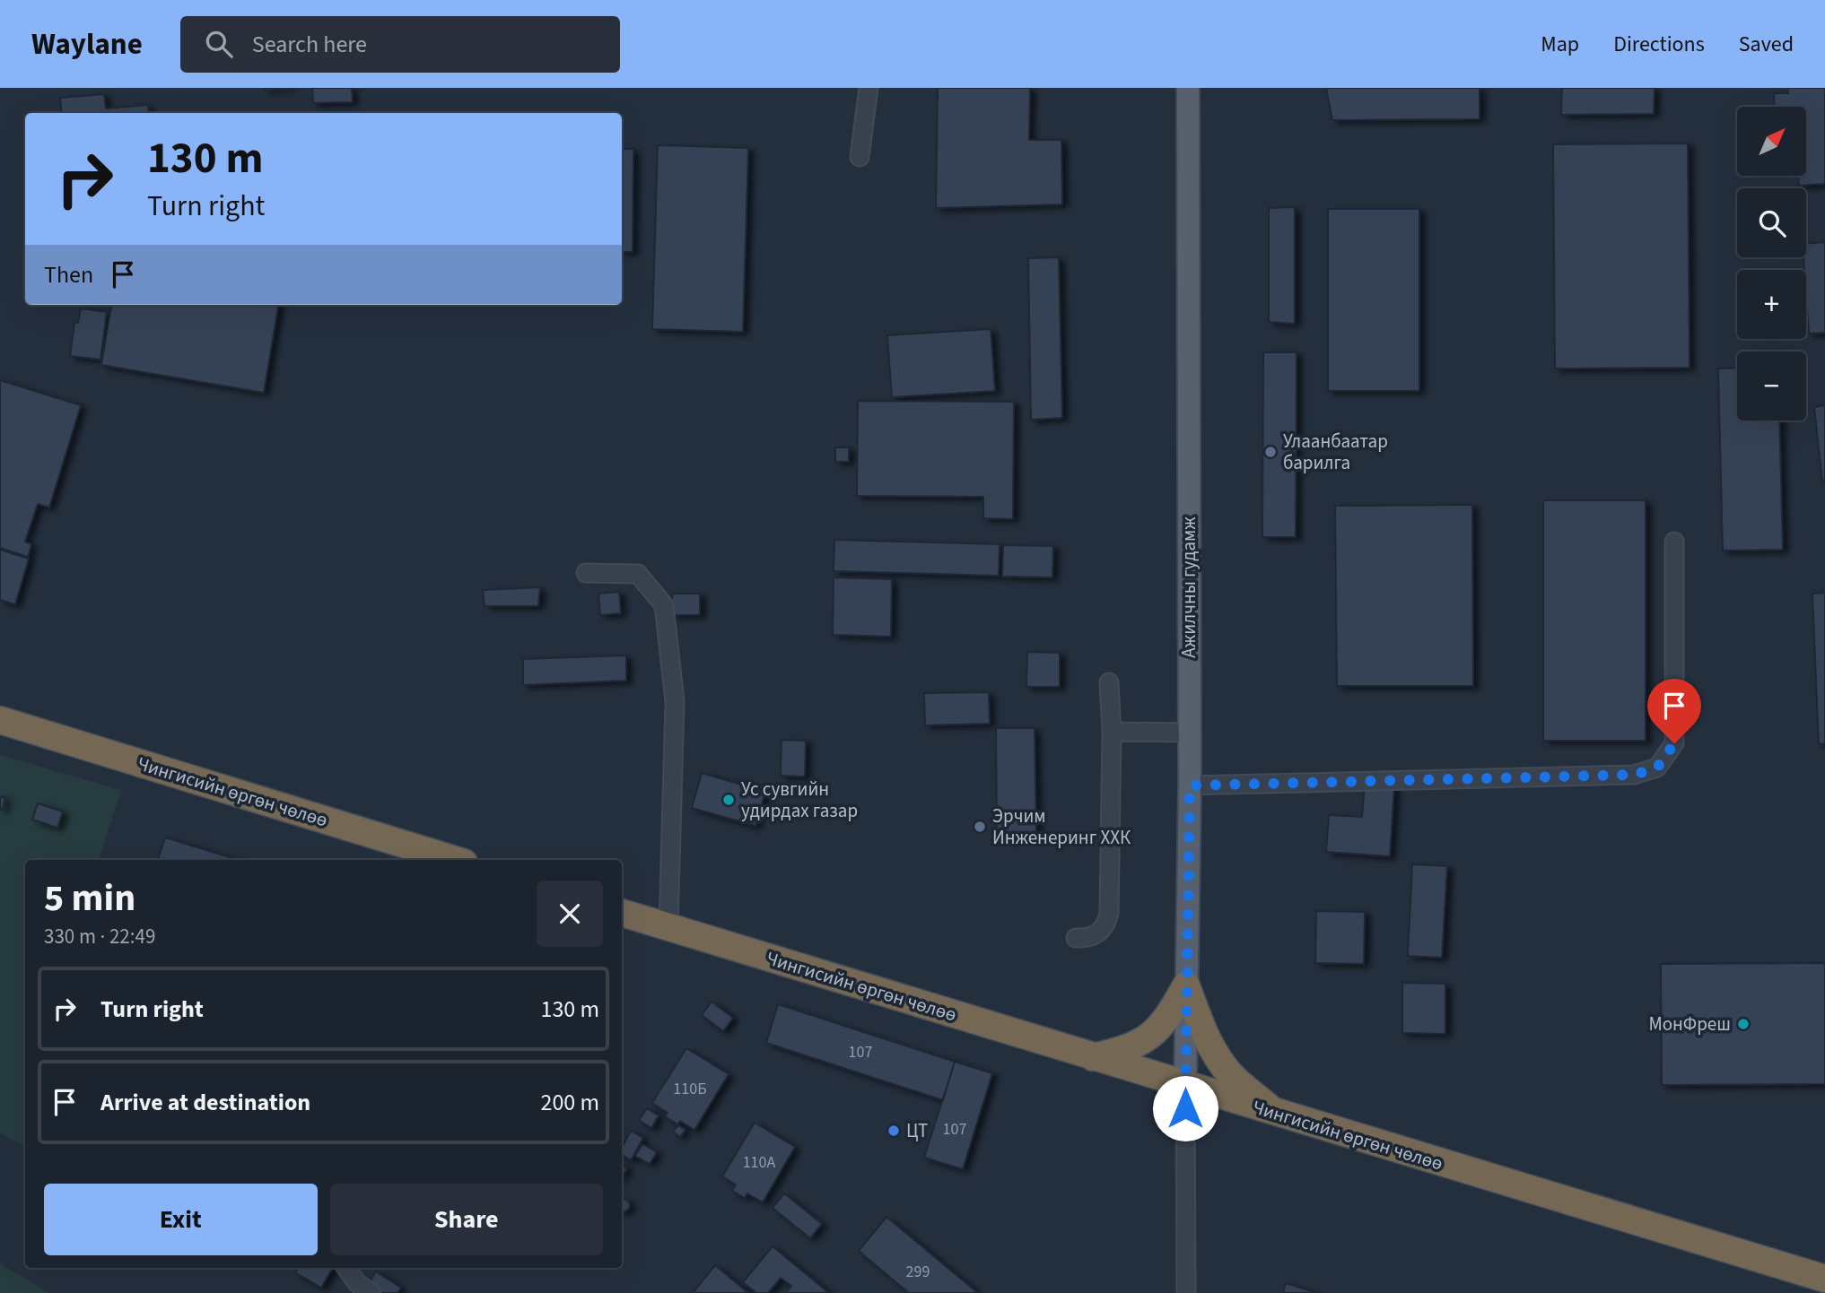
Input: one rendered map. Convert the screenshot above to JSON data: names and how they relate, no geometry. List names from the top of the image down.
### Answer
{
  "streets": {
    "highway": ["Чингисийн өргөн чөлөө"],
    "main road": ["Ажилчны гудамж"]
  },
  "crossings": [
    ["Ажилчны гудамж", "Чингисийн өргөн чөлөө"]
  ],
  "places": [
    "Улаанбаатар барилга",
    "Ус сувгийн удирдах газар",
    "Эрчим Инженеринг ХХК",
    "МонФреш",
    "ЦТ"
  ],
  "house_numbers": [
    "107",
    "110Б",
    "107",
    "110А",
    "299"
  ],
  "north": "top right",
  "page": {
    "header": "Waylane",
    "search": "Search here",
    "nav": ["Map", "Directions", "Saved"],
    "map_buttons": ["+", "−"],
    "turn": ["130 m", "Turn right"],
    "then": "Then",
    "heading": ["5 min", "330 m · 22:49"],
    "list": [
      {
        "name": "Turn right",
        "value": "130 m"
      },
      {
        "name": "Arrive at destination",
        "value": "200 m"
      }
    ],
    "buttons": ["Exit", "Share"]
  }
}
